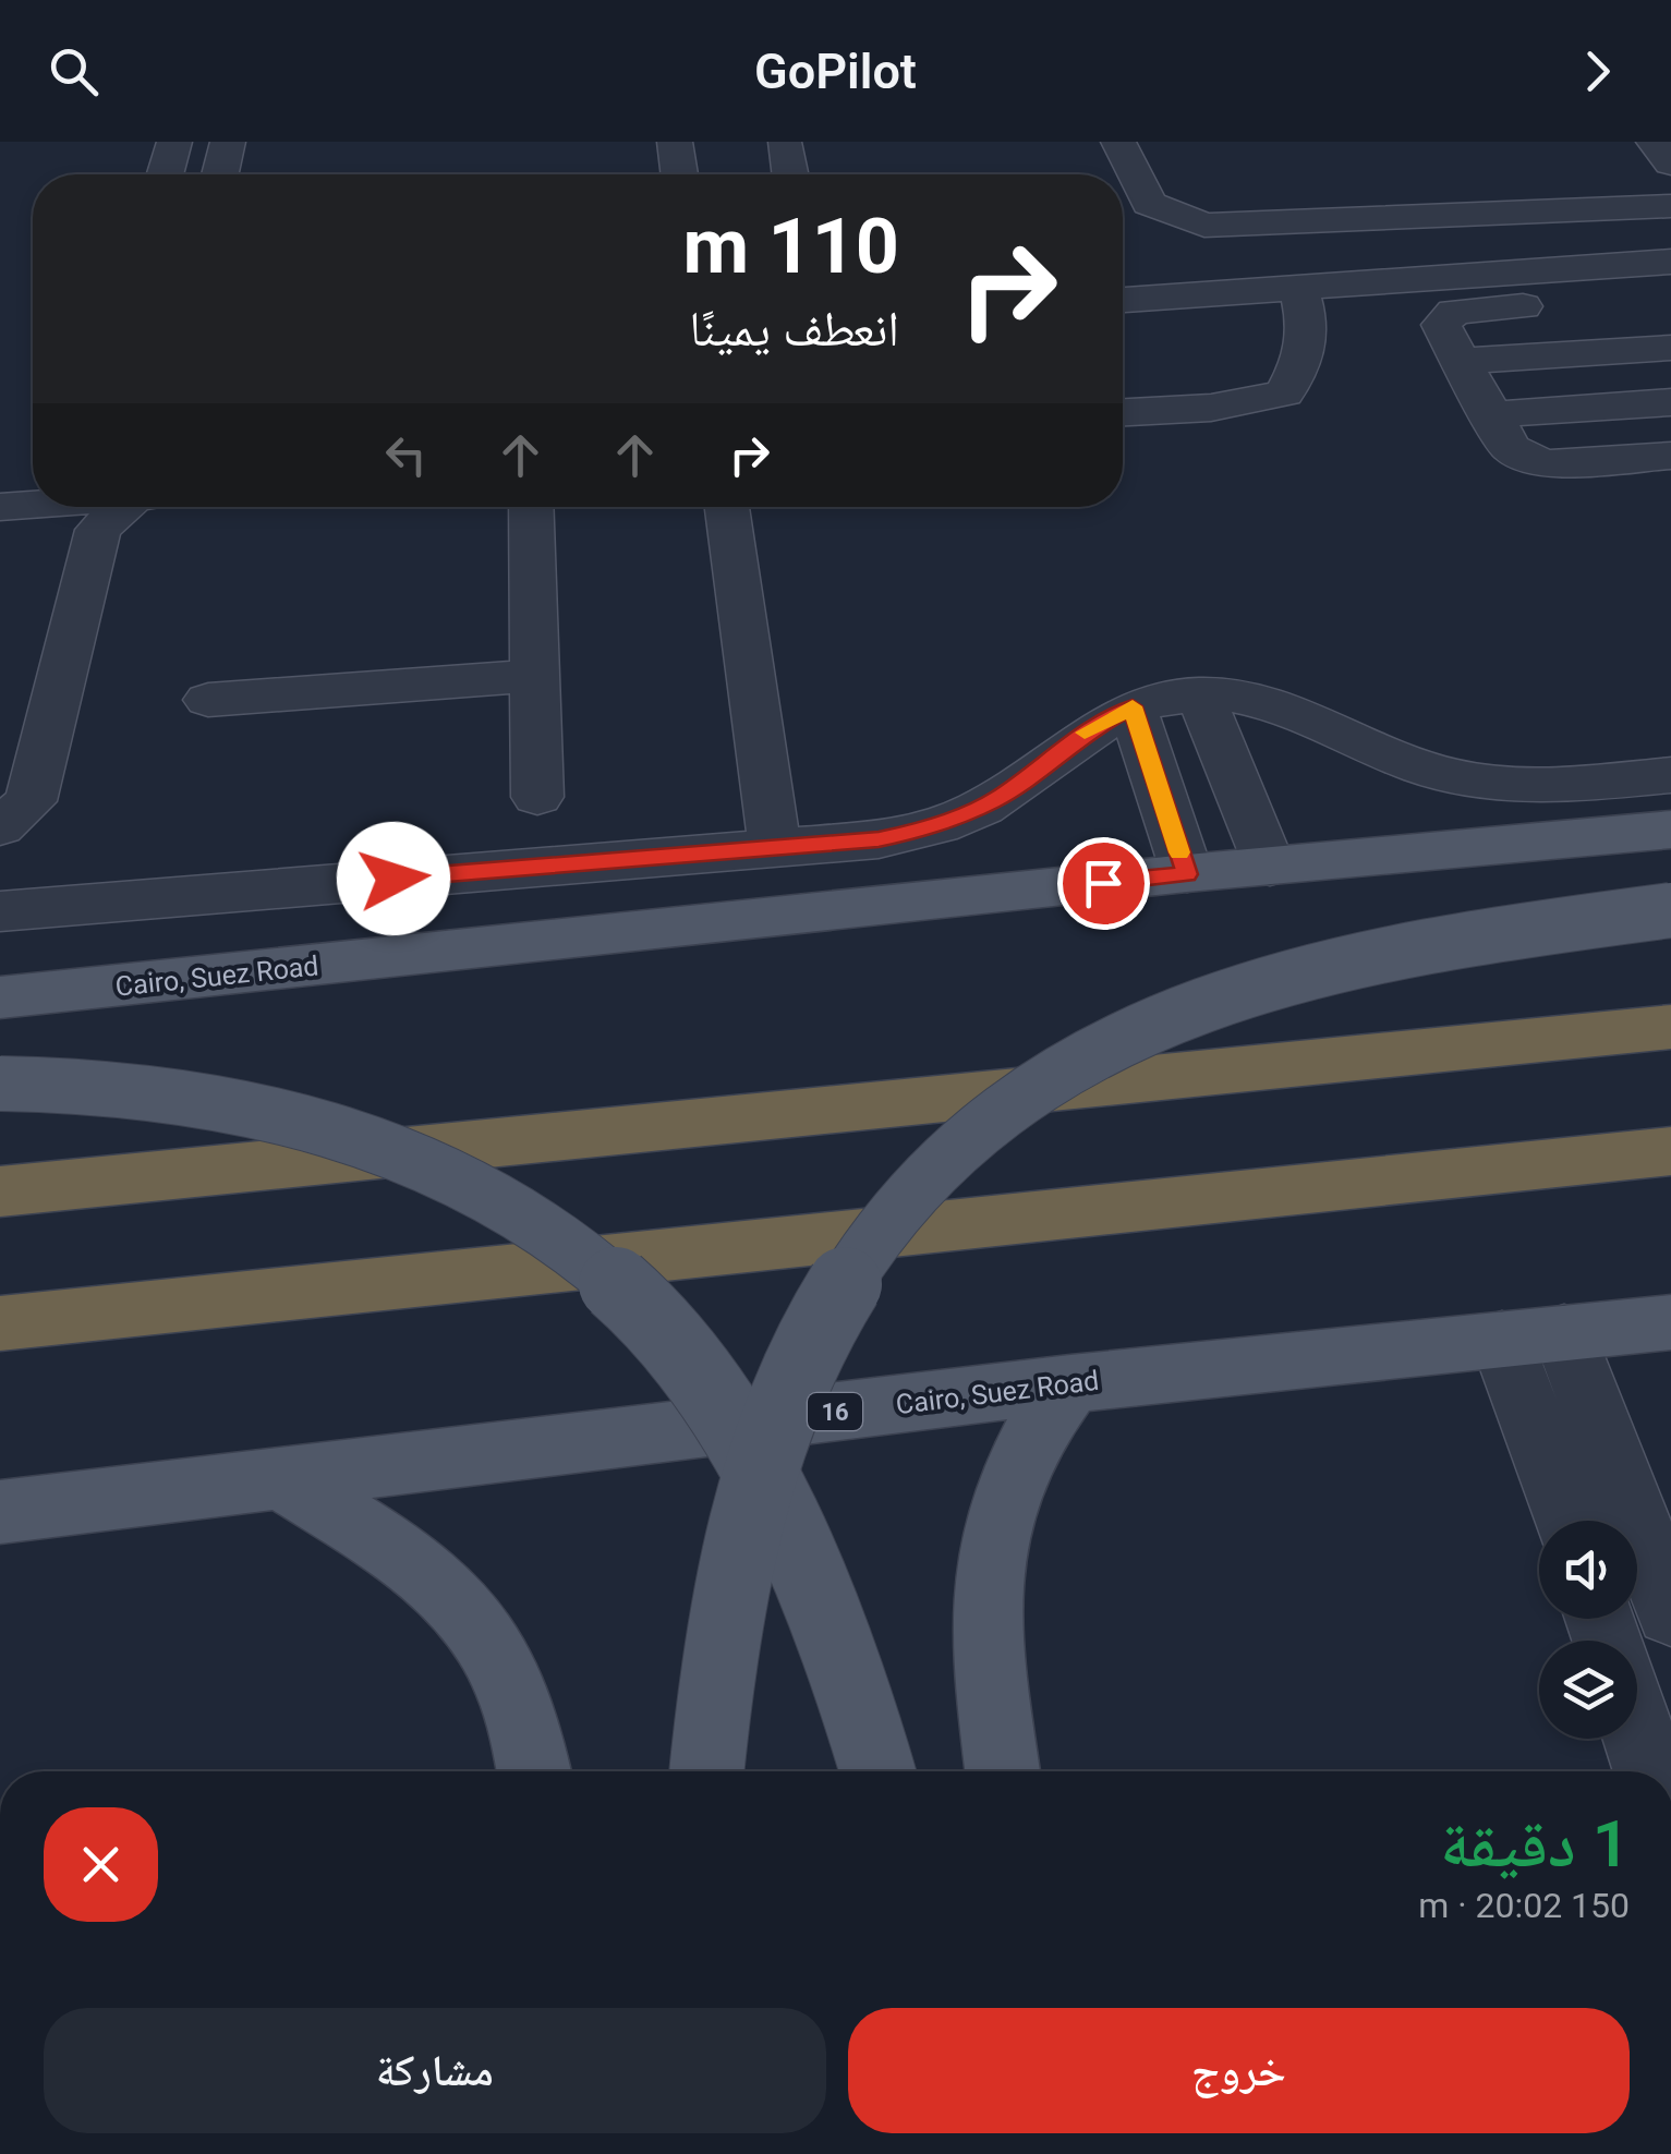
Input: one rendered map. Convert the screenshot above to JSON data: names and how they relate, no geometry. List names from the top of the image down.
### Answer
{
  "streets": {
    "main road": ["Cairo, Suez Road", "16"]
  },
  "page": {
    "header": "GoPilot",
    "turn": ["110 m", "انعطف يمينًا"],
    "heading": ["1 دقيقة", "150 m · 20:02"],
    "buttons": ["خروج", "مشاركة"]
  }
}
